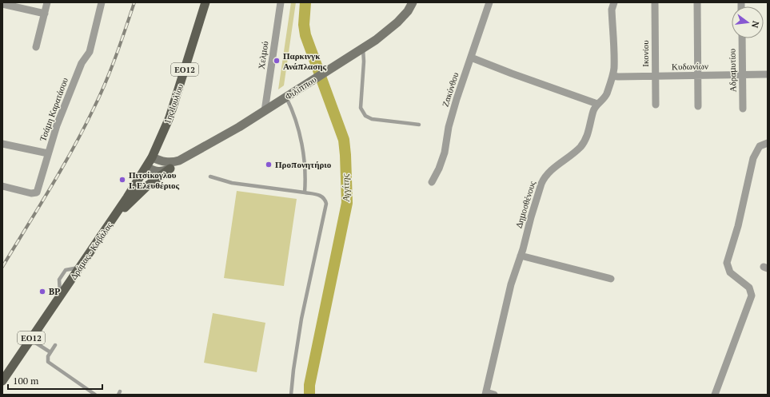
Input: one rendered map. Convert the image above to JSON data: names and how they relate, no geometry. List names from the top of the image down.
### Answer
{
  "streets": {
    "main road": [
      "ΕΟ12",
      "Φιλίππου",
      "1ης Ιουλίου",
      "Δράμας - Καβάλας"
    ],
    "street": [
      "Ικονίου",
      "Χελμού",
      "Κυδωνίων",
      "Αδραμυτίου",
      "Ζακύνθου",
      "Τσάμη Καρατάσου",
      "Δημοσθένους"
    ]
  },
  "crossings": [
    ["Ικονίου", "Κυδωνίων"],
    ["Χελμού", "Φιλίππου"],
    ["Κυδωνίων", "Αδραμυτίου"],
    ["Κυδωνίων", "Δημοσθένους"],
    ["Φιλίππου", "1ης Ιουλίου"],
    ["1ης Ιουλίου", "Δράμας - Καβάλας"]
  ],
  "water": ["Αγγίτης"],
  "places": [
    "Παρκινγκ Ανάπλασης",
    "Προπονητήριο",
    "Πιτσίκογλου Ι. Ελευθέριος",
    "BP"
  ],
  "scale_bar": "100 m",
  "north": "right"
}
